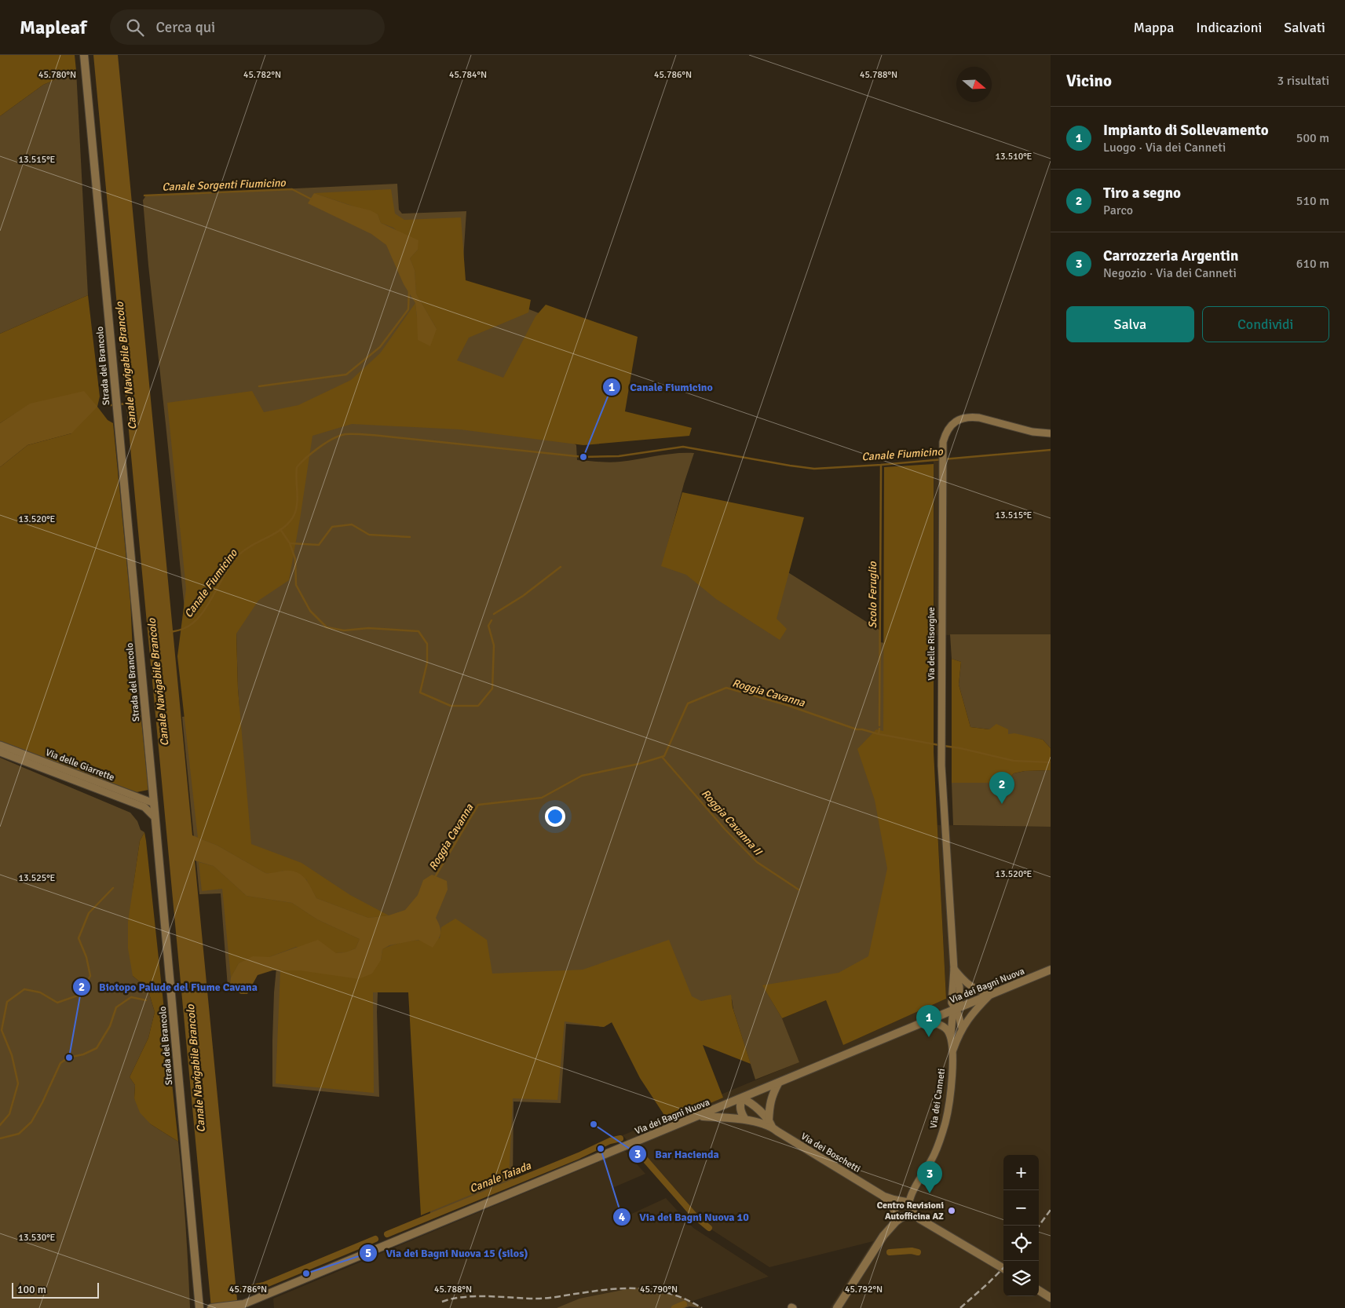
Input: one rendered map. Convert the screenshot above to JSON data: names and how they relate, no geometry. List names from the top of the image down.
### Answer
{
  "streets": {
    "street": [
      "Strada del Brancolo",
      "Via delle Risorgive",
      "Via delle Giarrette",
      "Via dei Bagni Nuova",
      "Via dei Canneti",
      "Via dei Boschetti"
    ]
  },
  "crossings": [
    ["Strada del Brancolo", "Via delle Giarrette"],
    ["Via delle Risorgive", "Via dei Bagni Nuova"],
    ["Via delle Risorgive", "Via dei Canneti"],
    ["Via dei Bagni Nuova", "Via dei Canneti"],
    ["Via dei Bagni Nuova", "Via dei Boschetti"],
    ["Via dei Canneti", "Via dei Boschetti"]
  ],
  "water": [
    "Canale Sorgenti Fiumicino",
    "Canale Navigabile Brancolo",
    "Canale Fiumicino",
    "Scolo Feruglio",
    "Roggia Cavanna",
    "Roggia Cavanna II",
    "Canale Taiada"
  ],
  "places": [
    "Canale Fiumicino",
    "Biotopo Palude del Fiume Cavana",
    "Bar Hacienda",
    "Via dei Bagni Nuova 10",
    "Centro Revisioni Autofficina AZ",
    "Via dei Bagni Nuova 15 (silos)"
  ],
  "scale_bar": "100 m",
  "north": "right",
  "page": {
    "header": "Mapleaf",
    "search": "Cerca qui",
    "nav": ["Mappa", "Indicazioni", "Salvati"],
    "heading": ["Vicino", "3 risultati"],
    "list": [
      {
        "mark": "1",
        "name": "Impianto di Sollevamento",
        "note": "Luogo · Via dei Canneti",
        "value": "500 m"
      },
      {
        "mark": "2",
        "name": "Tiro a segno",
        "note": "Parco",
        "value": "510 m"
      },
      {
        "mark": "3",
        "name": "Carrozzeria Argentin",
        "note": "Negozio · Via dei Canneti",
        "value": "610 m"
      }
    ],
    "buttons": ["Salva", "Condividi"],
    "pins": ["2", "1", "3"],
    "map_buttons": ["+", "−"],
    "scale": "100 m"
  },
  "coordinates": [
    "45.784°N",
    "45.786°N",
    "45.780°N",
    "45.782°N",
    "45.788°N",
    "13.510°E",
    "13.515°E",
    "13.520°E",
    "13.525°E",
    "13.530°E",
    "45.790°N",
    "45.792°N"
  ]
}
